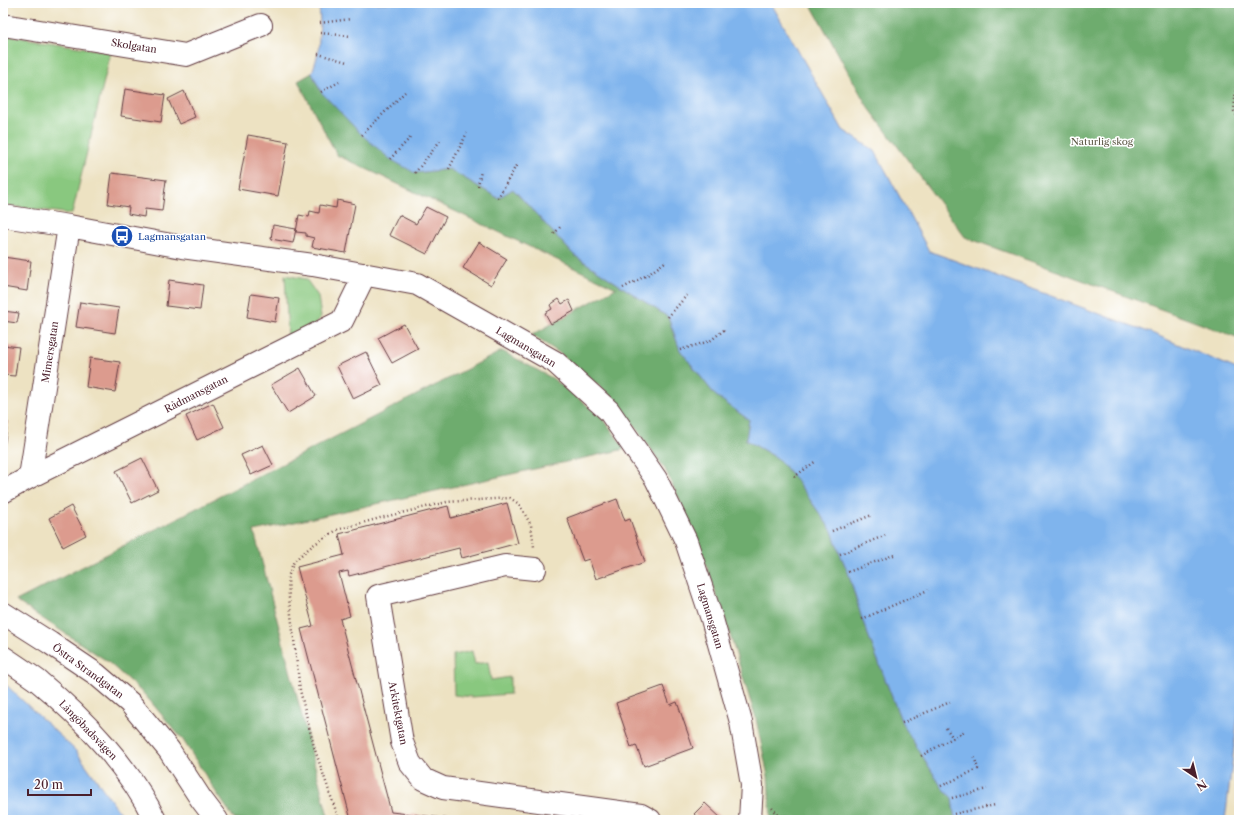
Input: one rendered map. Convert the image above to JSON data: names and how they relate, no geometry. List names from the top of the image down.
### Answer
{
  "streets": {
    "street": [
      "Skolgatan",
      "Lagmansgatan",
      "Mimersgatan",
      "Rådmansgatan",
      "Östra Strandgatan",
      "Arkitektgatan",
      "Långöbadsvägen"
    ]
  },
  "crossings": [
    ["Lagmansgatan", "Mimersgatan"],
    ["Lagmansgatan", "Rådmansgatan"],
    ["Mimersgatan", "Rådmansgatan"]
  ],
  "parks": ["Naturlig skog"],
  "places": {
    "bus stop": ["Lagmansgatan"]
  },
  "scale_bar": "20 m",
  "north": "bottom right"
}
